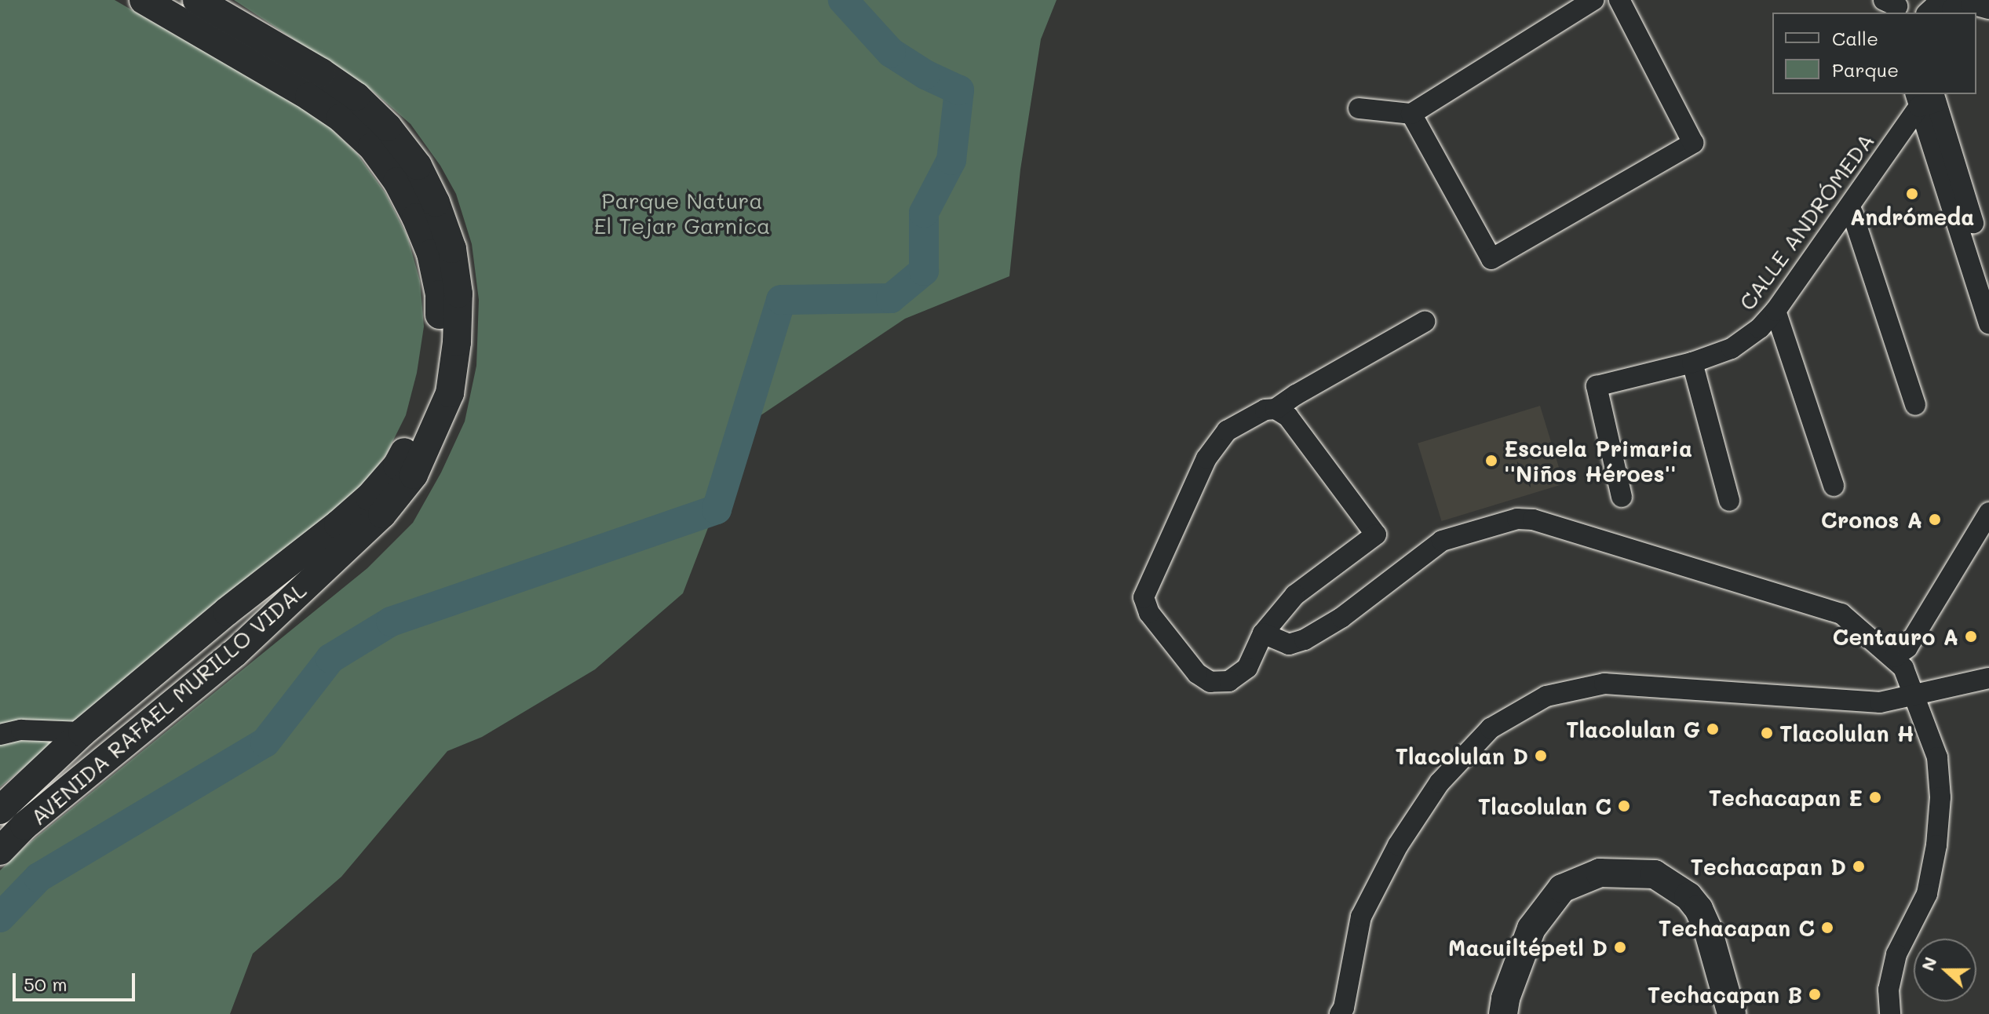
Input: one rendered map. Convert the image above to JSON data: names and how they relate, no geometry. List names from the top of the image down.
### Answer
{
  "streets": {
    "main road": ["AVENIDA RAFAEL MURILLO VIDAL"],
    "street": ["CALLE ANDRÓMEDA"]
  },
  "parks": ["Parque Natura El Tejar Garnica"],
  "places": [
    "Andrómeda",
    "Escuela Primaria ''Niños Héroes''",
    "Cronos A",
    "Centauro A",
    "Tlacolulan G",
    "Tlacolulan H",
    "Tlacolulan D",
    "Techacapan E",
    "Tlacolulan C",
    "Techacapan D",
    "Techacapan C",
    "Macuiltépetl D",
    "Techacapan B"
  ],
  "legend": ["Calle", "Parque"],
  "scale_bar": "50 m",
  "north": "left"
}
